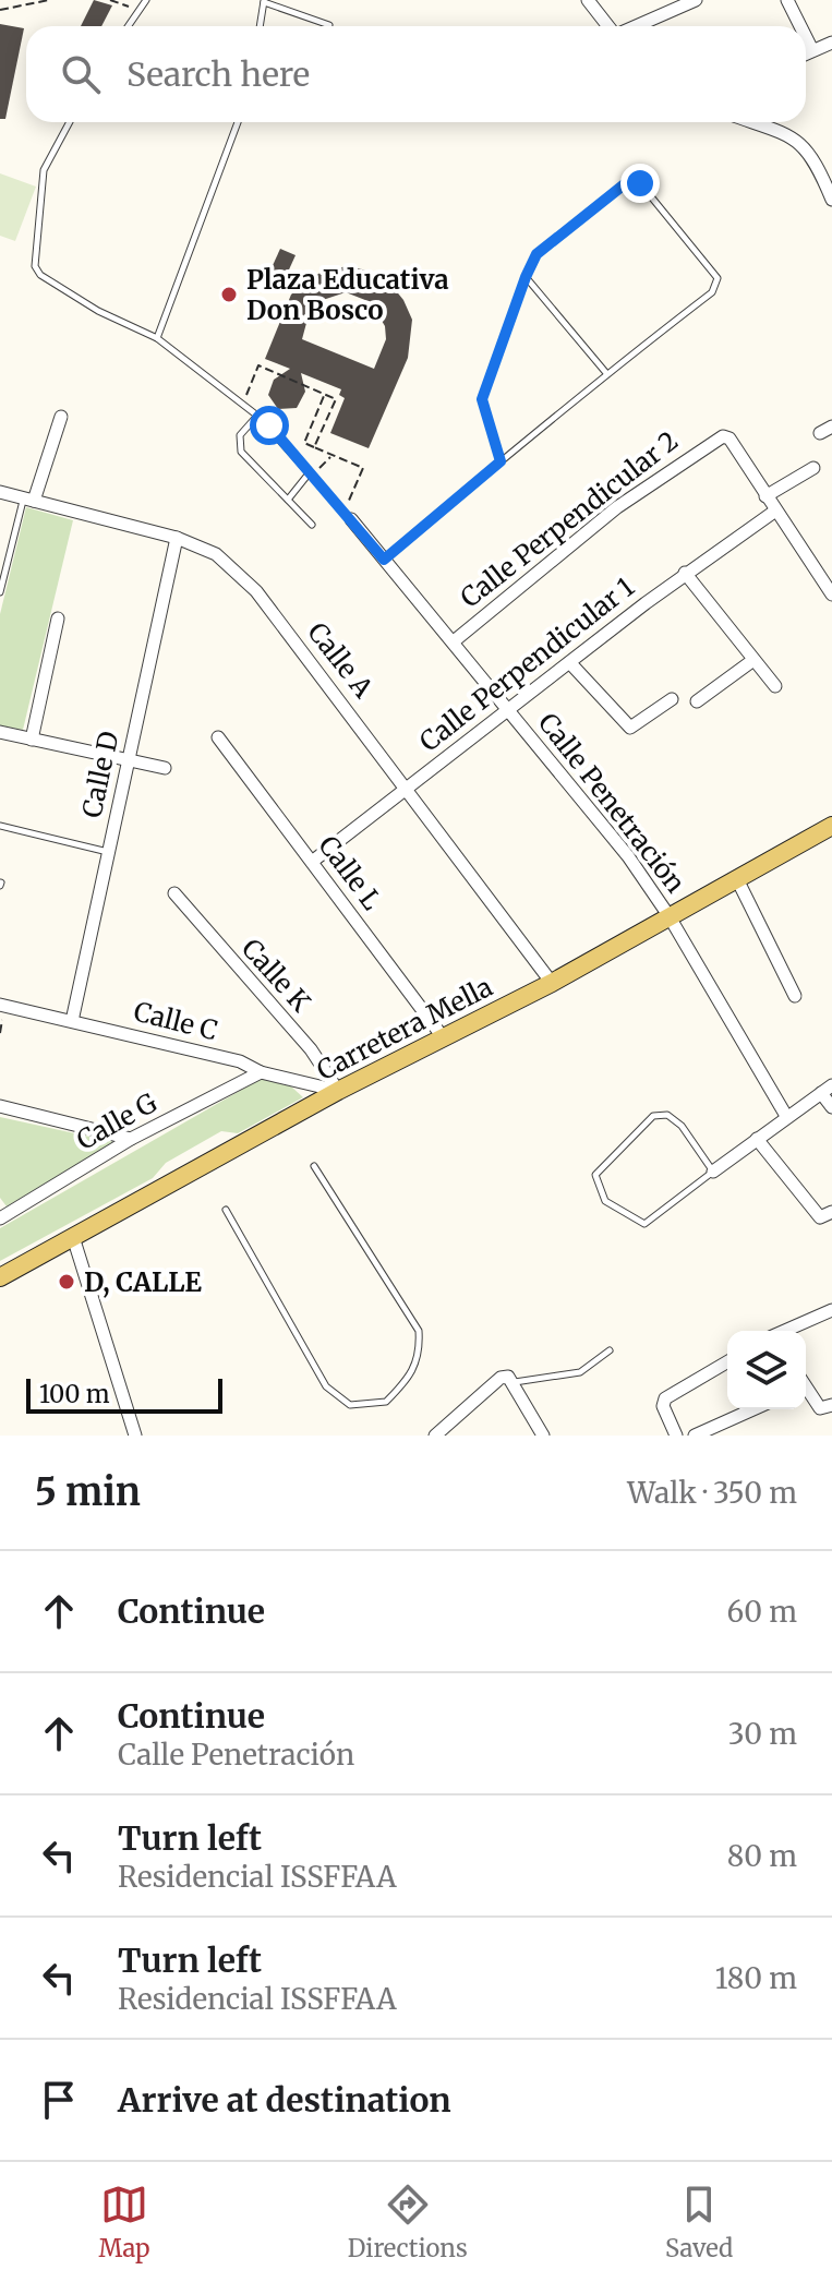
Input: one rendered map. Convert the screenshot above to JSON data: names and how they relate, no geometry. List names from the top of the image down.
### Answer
{
  "streets": {
    "main road": ["Carretera Mella"],
    "street": [
      "Calle Perpendicular 2",
      "Calle A",
      "Calle Perpendicular 1",
      "Calle D",
      "Calle Penetración",
      "Calle L",
      "Calle K",
      "Calle C",
      "Calle G"
    ]
  },
  "crossings": [
    ["Calle Perpendicular 2", "Calle Penetración"],
    ["Calle A", "Calle Perpendicular 1"],
    ["Calle A", "Calle D"],
    ["Calle A", "Carretera Mella"],
    ["Calle Perpendicular 1", "Calle Penetración"],
    ["Calle Perpendicular 1", "Calle L"],
    ["Calle D", "Calle C"],
    ["Calle Penetración", "Carretera Mella"],
    ["Calle L", "Carretera Mella"],
    ["Calle K", "Calle C"],
    ["Calle K", "Carretera Mella"],
    ["Calle C", "Carretera Mella"],
    ["Calle C", "Calle G"]
  ],
  "places": ["Plaza Educativa Don Bosco", "D, CALLE"],
  "scale_bar": "100 m",
  "page": {
    "search": "Search here",
    "scale": "100 m",
    "heading": ["5 min", "Walk · 350 m"],
    "list": [
      ["Continue", "60 m"],
      ["Continue", "Calle Penetración", "30 m"],
      ["Turn left", "Residencial ISSFFAA", "80 m"],
      ["Turn left", "Residencial ISSFFAA", "180 m"],
      "Arrive at destination"
    ],
    "nav": ["Map", "Directions", "Saved"]
  }
}
